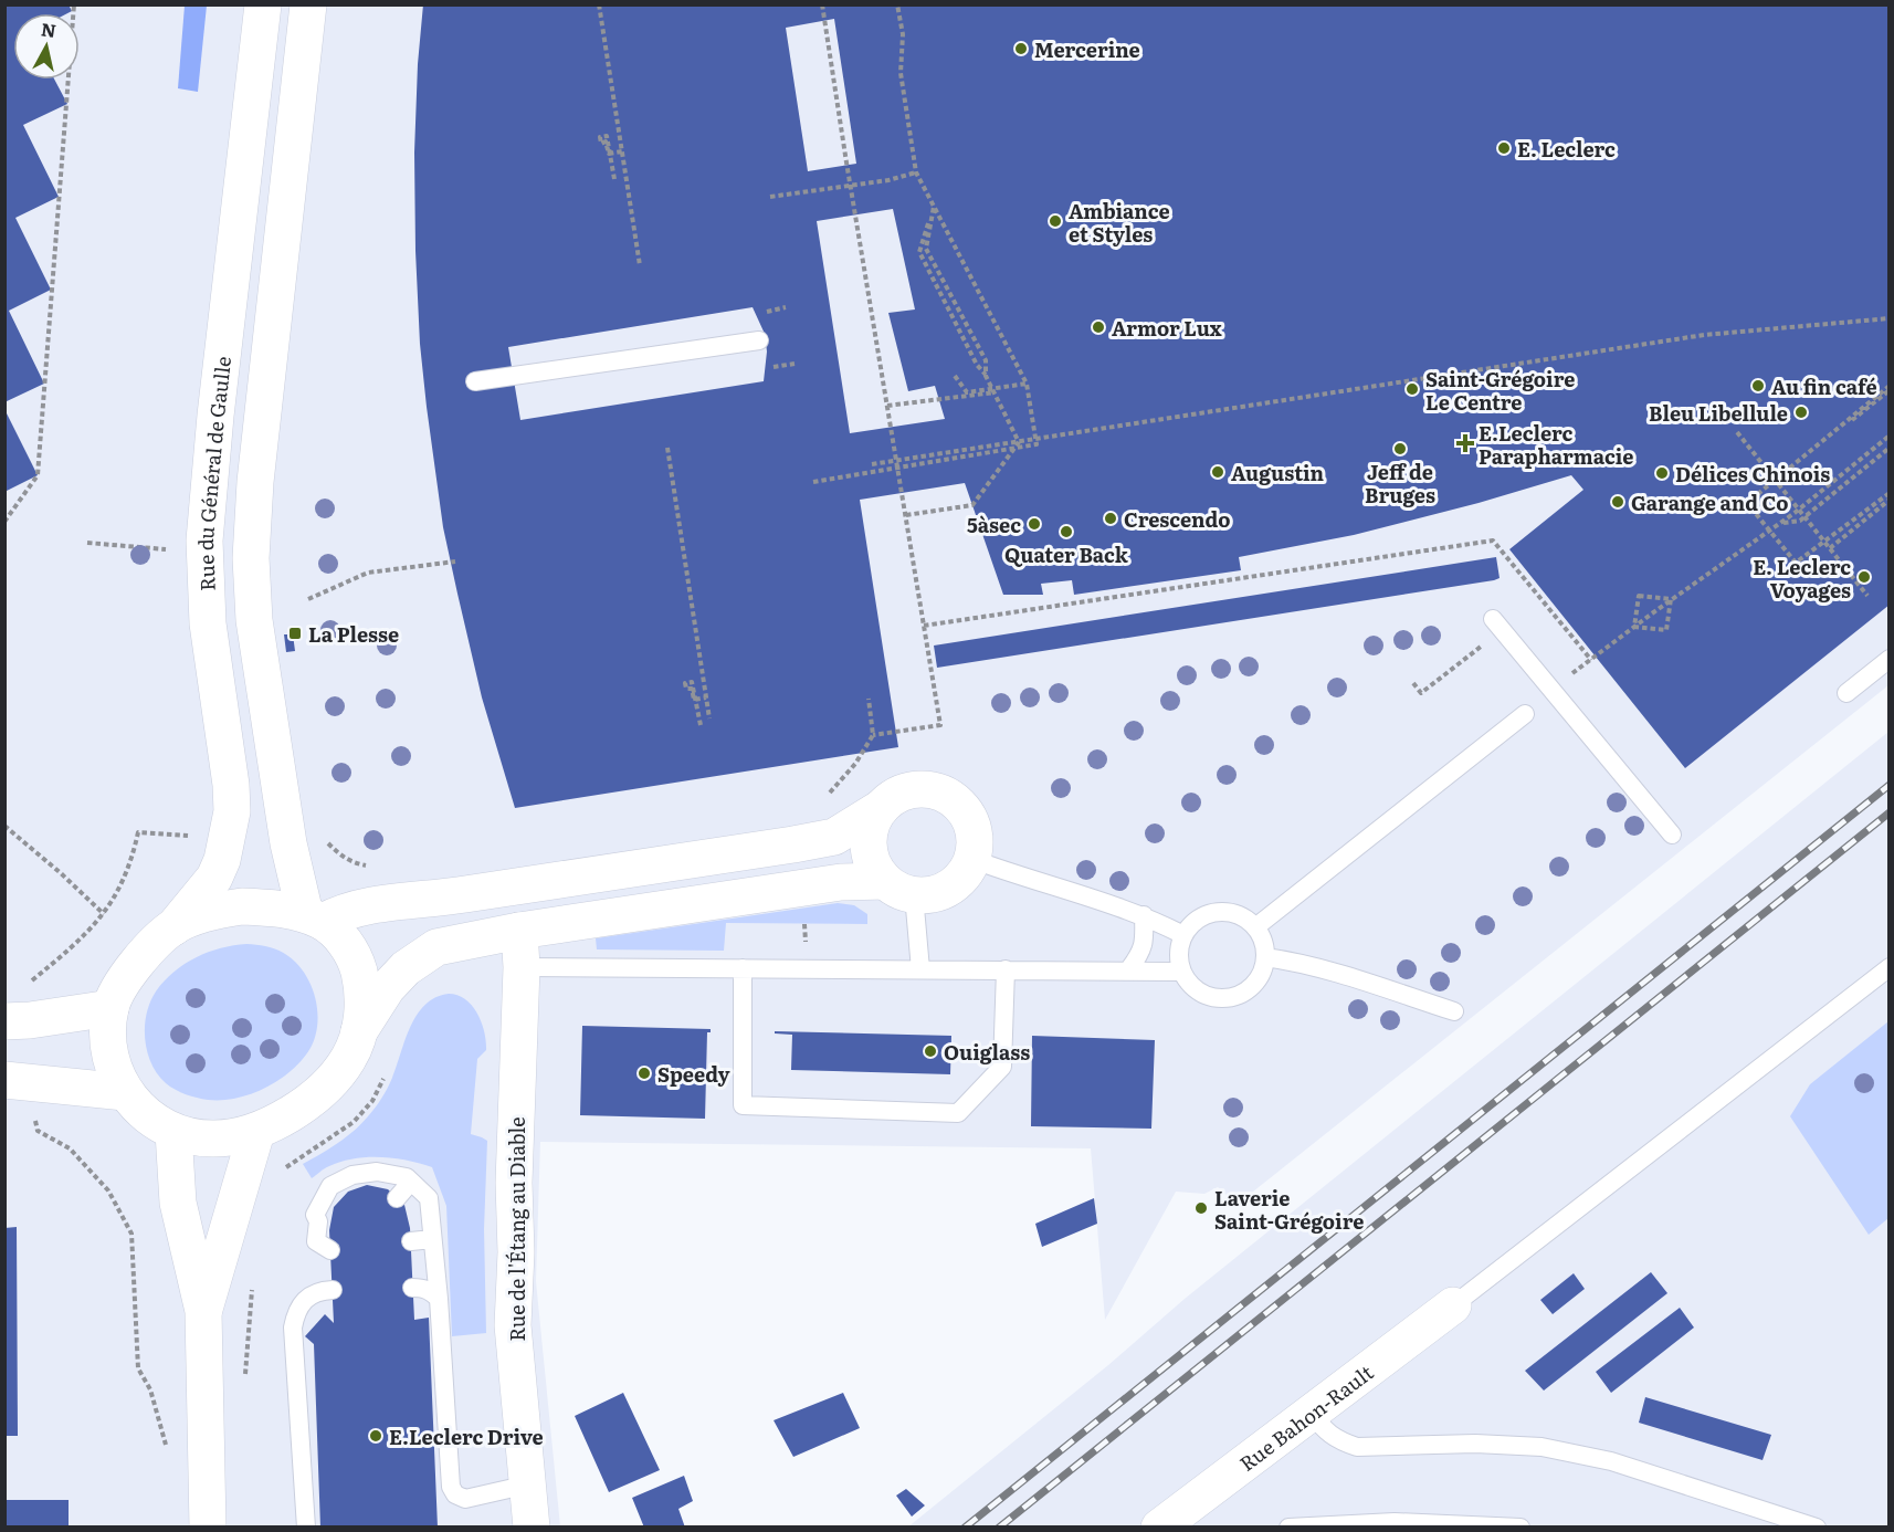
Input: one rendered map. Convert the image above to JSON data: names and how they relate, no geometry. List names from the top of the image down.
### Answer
{
  "streets": {
    "main road": ["Rue du Général de Gaulle", "Rue de l'Étang au Diable", "Rue Bahon-Rault"]
  },
  "places": {
    "other": [
      "Mercerine",
      "E. Leclerc",
      "Ambiance et Styles",
      "Armor Lux",
      "Au fin café",
      "Saint-Grégoire Le Centre",
      "Bleu Libellule",
      "Jeff de Bruges",
      "Augustin",
      "Délices Chinois",
      "Garange and Co",
      "Crescendo",
      "5àsec",
      "Quater Back",
      "E. Leclerc Voyages",
      "Ouiglass",
      "Speedy",
      "Laverie Saint-Grégoire",
      "E.Leclerc Drive"
    ],
    "health": ["E.Leclerc Parapharmacie"],
    "transit": ["La Plesse"]
  },
  "north": "top"
}
